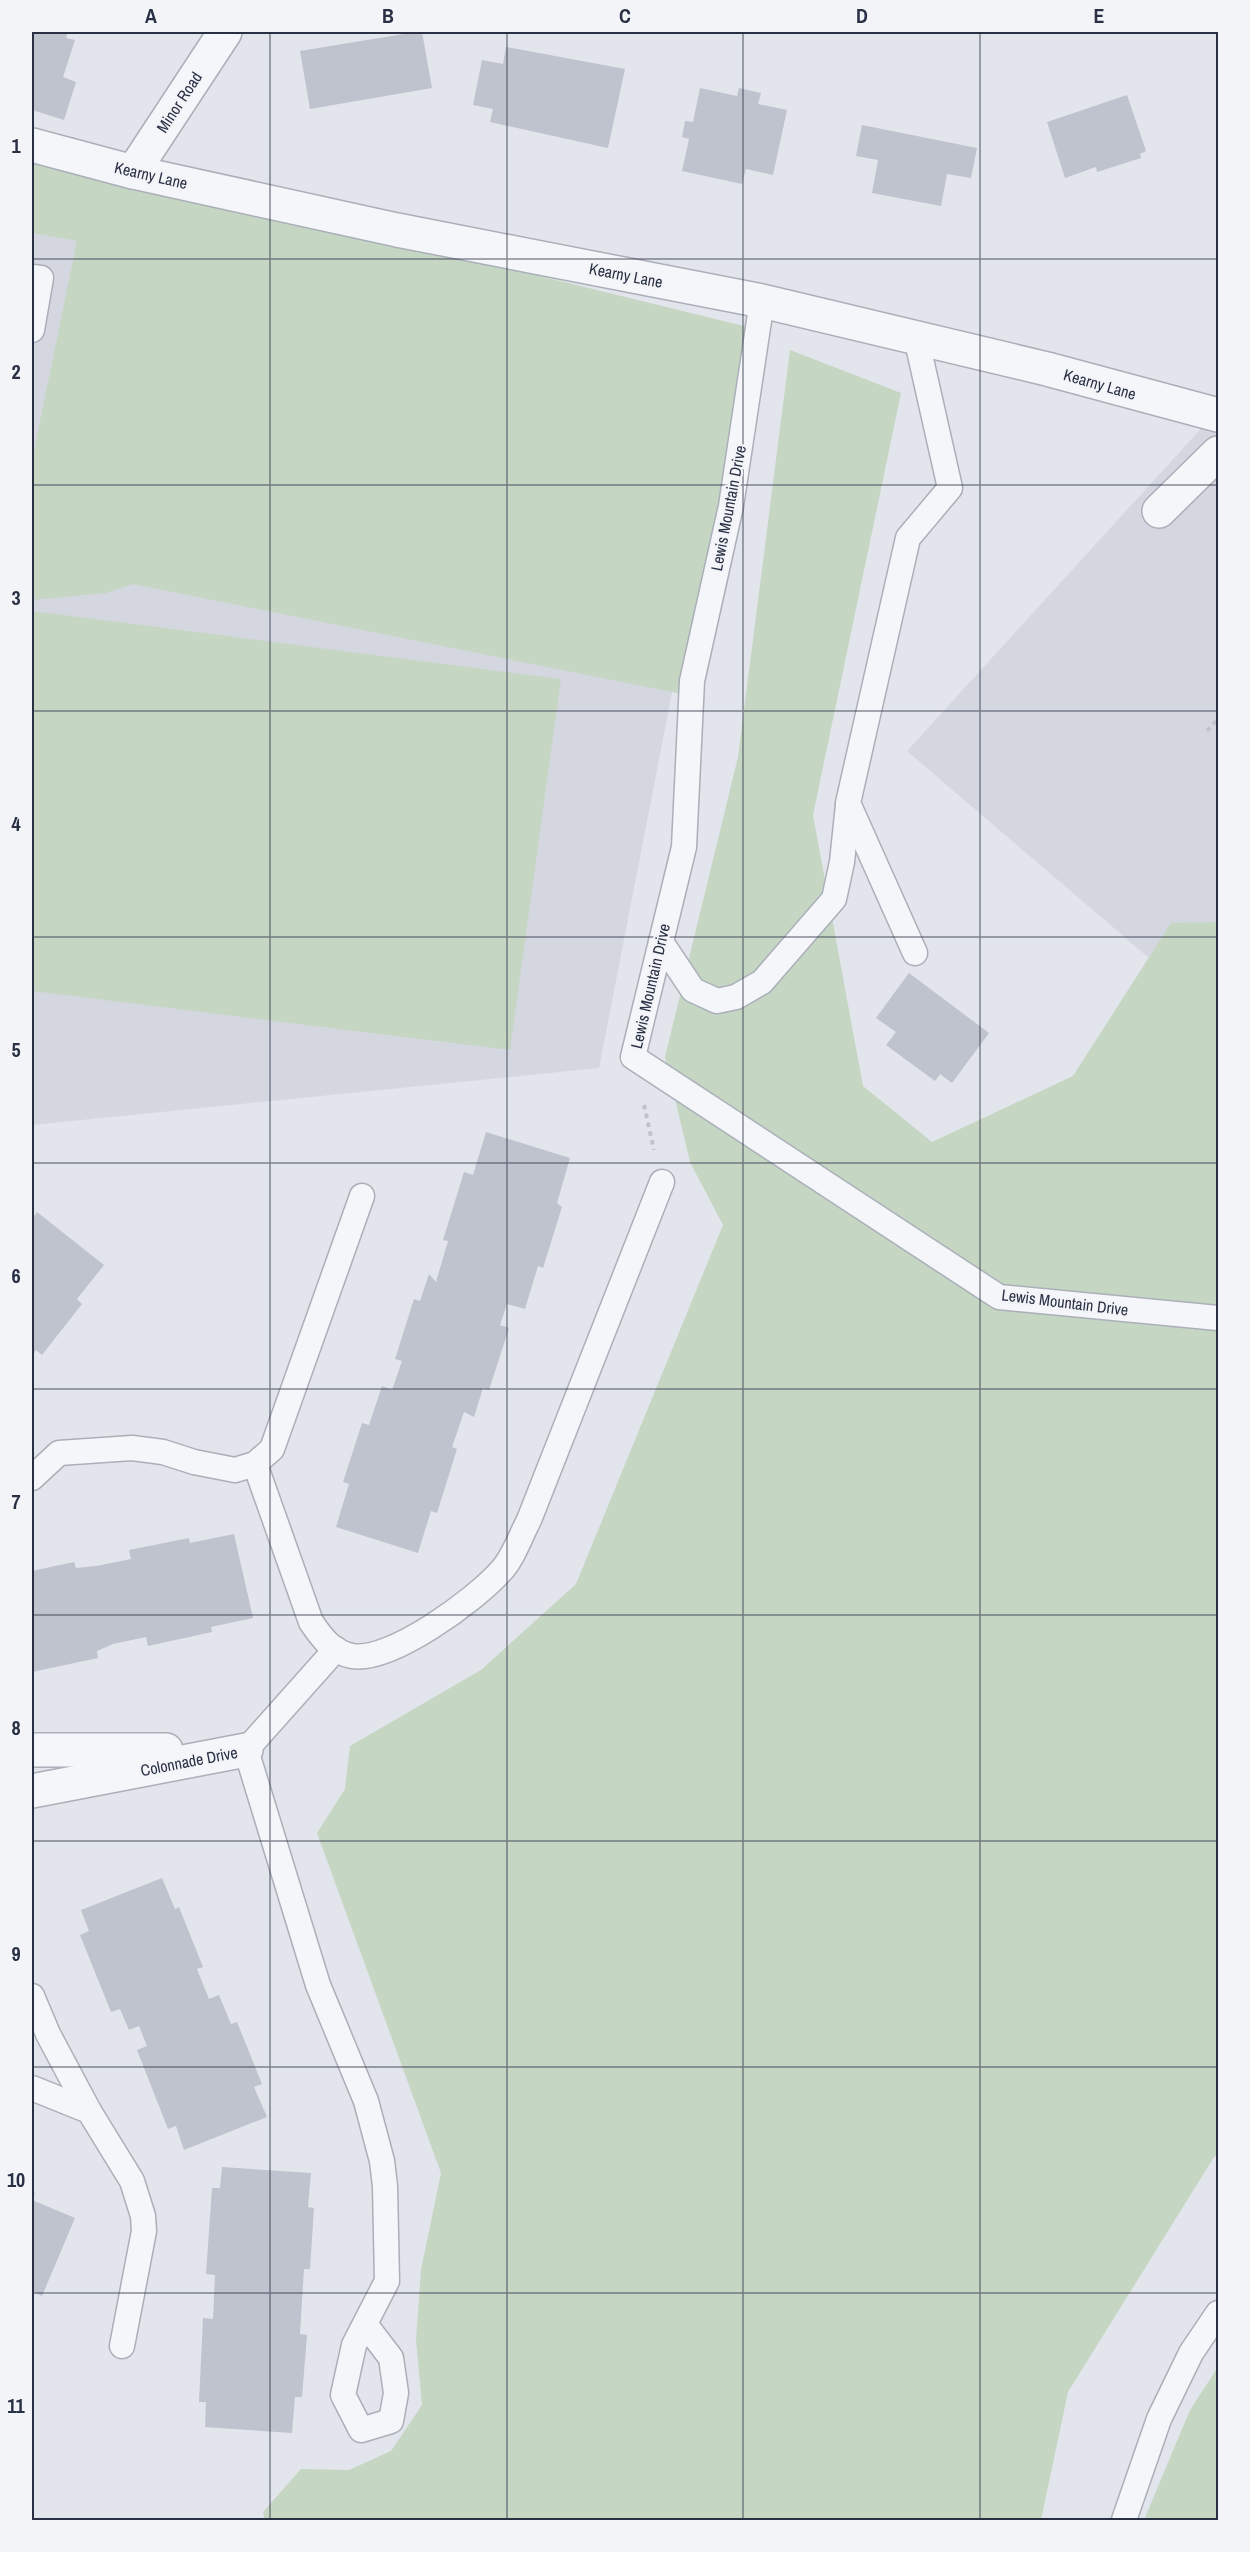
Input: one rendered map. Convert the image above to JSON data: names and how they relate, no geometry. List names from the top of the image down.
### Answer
{
  "streets": {
    "street": ["Minor Road", "Kearny Lane", "Colonnade Drive"],
    "lane": ["Lewis Mountain Drive"]
  },
  "crossings": [
    ["Minor Road", "Kearny Lane"],
    ["Kearny Lane", "Lewis Mountain Drive"]
  ],
  "grid": {
    "columns": [
      "A",
      "B",
      "C",
      "D",
      "E"
    ],
    "rows": [
      "1",
      "2",
      "3",
      "4",
      "5",
      "6",
      "7",
      "8",
      "9",
      "10",
      "11"
    ]
  }
}
